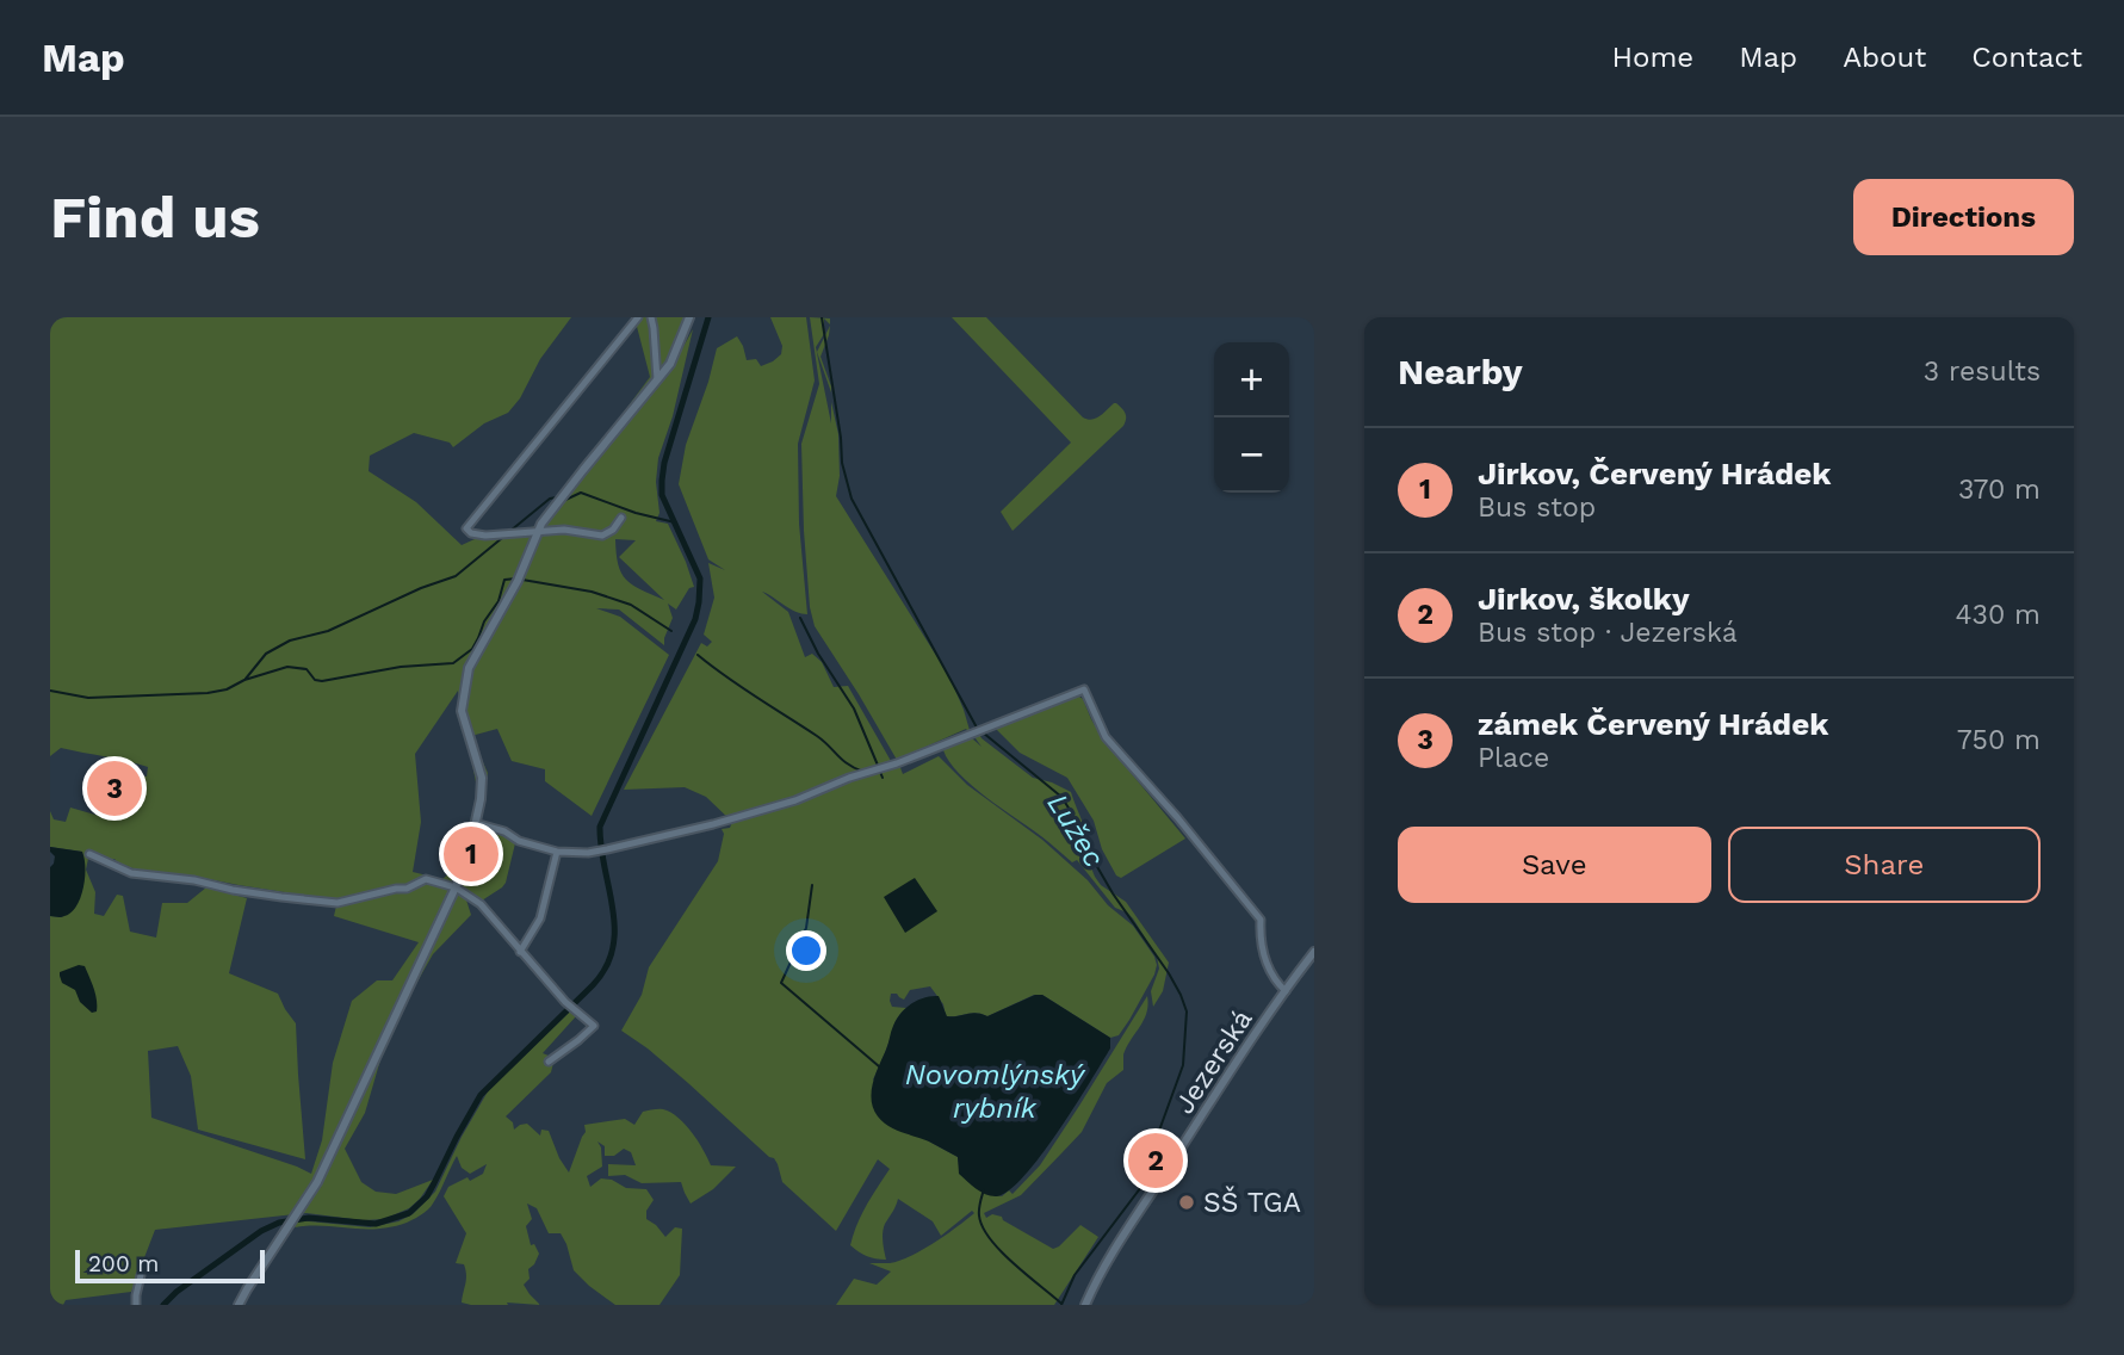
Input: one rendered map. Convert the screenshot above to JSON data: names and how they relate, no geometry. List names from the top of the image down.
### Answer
{
  "streets": {
    "street": ["Jezerská"]
  },
  "water": ["Lužec", "Novomlýnský rybník"],
  "places": ["SŠ TGA"],
  "scale_bar": "200 m",
  "page": {
    "header": "Map",
    "nav": [
      "Home",
      "Map",
      "About",
      "Contact"
    ],
    "buttons": [
      "Directions",
      ["Save", "Share"]
    ],
    "title": "Find us",
    "heading": ["Nearby", "3 results"],
    "map_buttons": ["+", "−"],
    "list": [
      {
        "mark": "1",
        "name": "Jirkov, Červený Hrádek",
        "note": "Bus stop",
        "value": "370 m"
      },
      {
        "mark": "2",
        "name": "Jirkov, školky",
        "note": "Bus stop · Jezerská",
        "value": "430 m"
      },
      {
        "mark": "3",
        "name": "zámek Červený Hrádek",
        "note": "Place",
        "value": "750 m"
      }
    ],
    "pins": ["3", "1", "2"],
    "scale": "200 m"
  }
}
